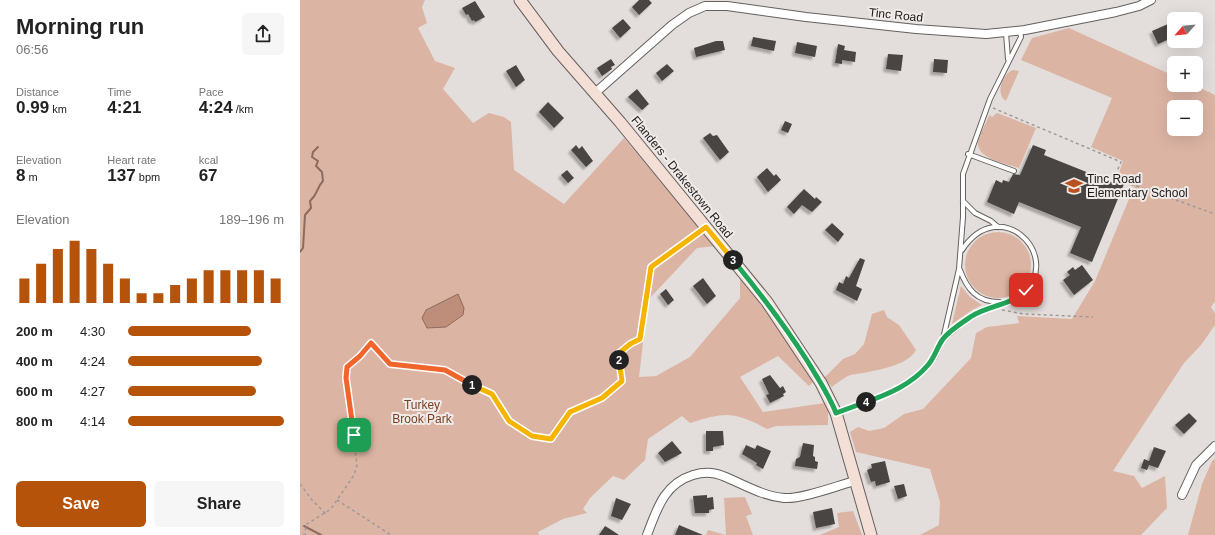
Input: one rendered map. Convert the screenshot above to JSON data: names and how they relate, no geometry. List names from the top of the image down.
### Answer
{
  "streets": {
    "street": ["Tinc Road", "Flanders - Drakestown Road"]
  },
  "crossings": [
    ["Tinc Road", "Flanders - Drakestown Road"]
  ],
  "parks": ["Turkey Brook Park"],
  "places": {
    "school or university": ["Tinc Road Elementary School"]
  },
  "north": "bottom left",
  "page": {
    "heading": ["Morning run", "06:56"],
    "map_buttons": ["+", "−"],
    "stats": [
      ["Distance", "0.99 km"],
      ["Time", "4:21"],
      ["Pace", "4:24 /km"],
      ["Elevation", "8 m"],
      ["Heart rate", "137 bpm"],
      ["kcal", "67"]
    ],
    "chart": ["Elevation", "189–196 m"],
    "pins": [
      "3",
      "2",
      "1",
      "4"
    ],
    "list": [
      {
        "name": "200 m",
        "note": "4:30"
      },
      {
        "name": "400 m",
        "note": "4:24"
      },
      {
        "name": "600 m",
        "note": "4:27"
      },
      {
        "name": "800 m",
        "note": "4:14"
      }
    ],
    "buttons": ["Save", "Share"]
  }
}
